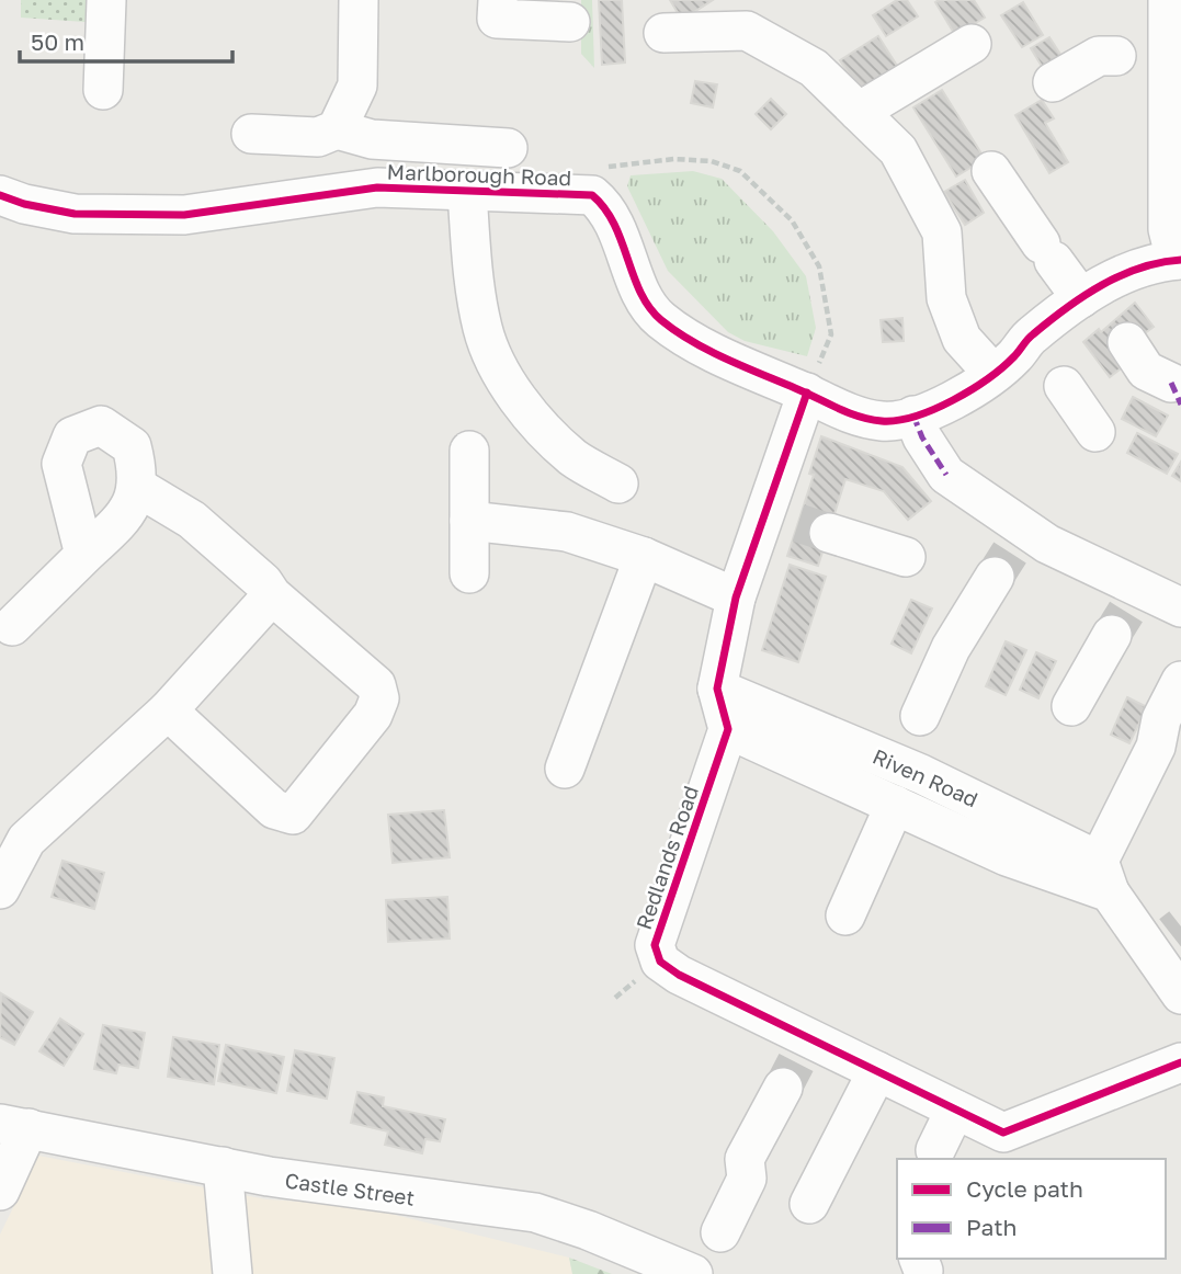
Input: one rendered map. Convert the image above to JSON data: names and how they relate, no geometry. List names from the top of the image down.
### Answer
{
  "streets": {
    "street": [
      "Marlborough Road",
      "Riven Road",
      "Redlands Road",
      "Castle Street"
    ]
  },
  "crossings": [
    ["Riven Road", "Redlands Road"]
  ],
  "legend": ["Cycle path", "Path"],
  "scale_bar": "50 m"
}
